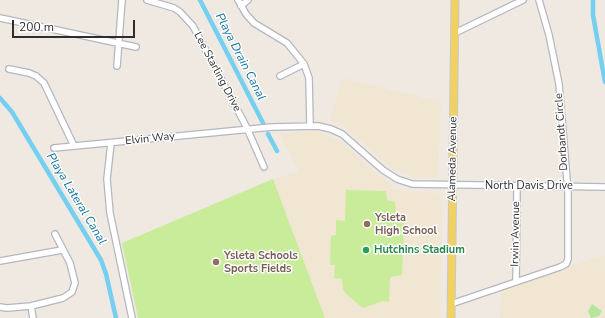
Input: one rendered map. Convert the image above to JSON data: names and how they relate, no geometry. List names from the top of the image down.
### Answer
{
  "streets": {
    "main road": ["Alameda Avenue"],
    "street": [
      "Lee Starling Drive",
      "Dorbandt Circle",
      "Elvin Way",
      "North Davis Drive",
      "Irwin Avenue"
    ]
  },
  "crossings": [
    ["Lee Starling Drive", "Elvin Way"],
    ["Dorbandt Circle", "Alameda Avenue"],
    ["Dorbandt Circle", "North Davis Drive"],
    ["Dorbandt Circle", "Irwin Avenue"],
    ["Elvin Way", "North Davis Drive"],
    ["Alameda Avenue", "North Davis Drive"],
    ["North Davis Drive", "Irwin Avenue"]
  ],
  "water": ["Playa Drain Canal", "Playa Lateral Canal"],
  "places": ["Ysleta High School", "Hutchins Stadium", "Ysleta Schools Sports Fields"],
  "scale_bar": "200 m"
}
